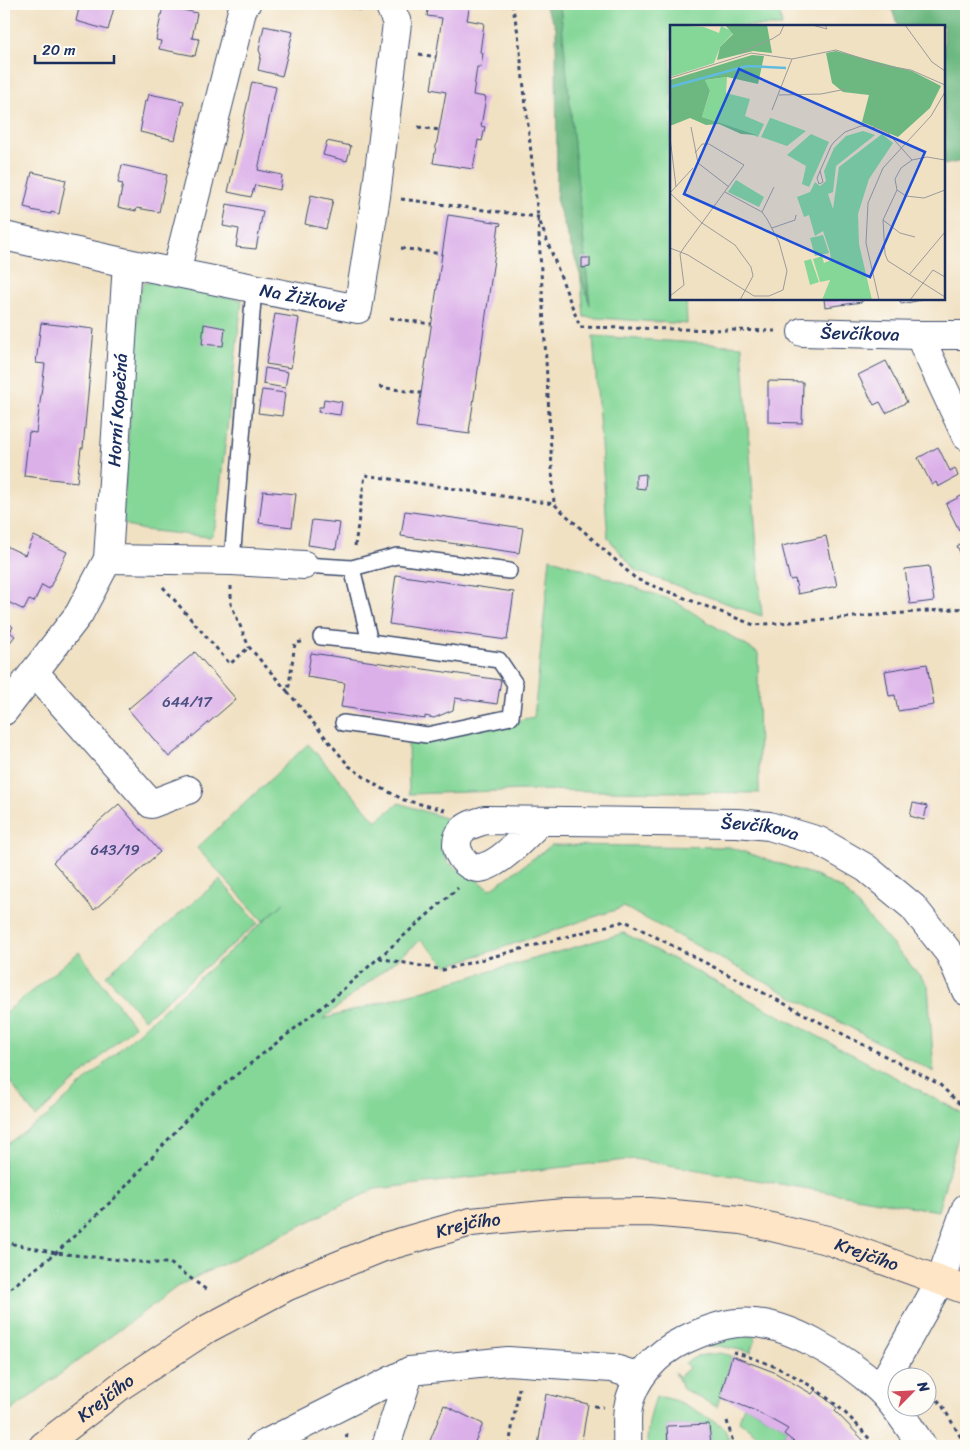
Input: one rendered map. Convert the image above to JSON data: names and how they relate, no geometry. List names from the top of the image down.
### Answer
{
  "streets": {
    "street": [
      "Na Žižkově",
      "Ševčíkova",
      "Horní Kopečná",
      "Krejčího"
    ]
  },
  "crossings": [
    ["Na Žižkově", "Horní Kopečná"]
  ],
  "house_numbers": ["644/17", "643/19"],
  "scale_bar": "20 m",
  "north": "top right"
}
